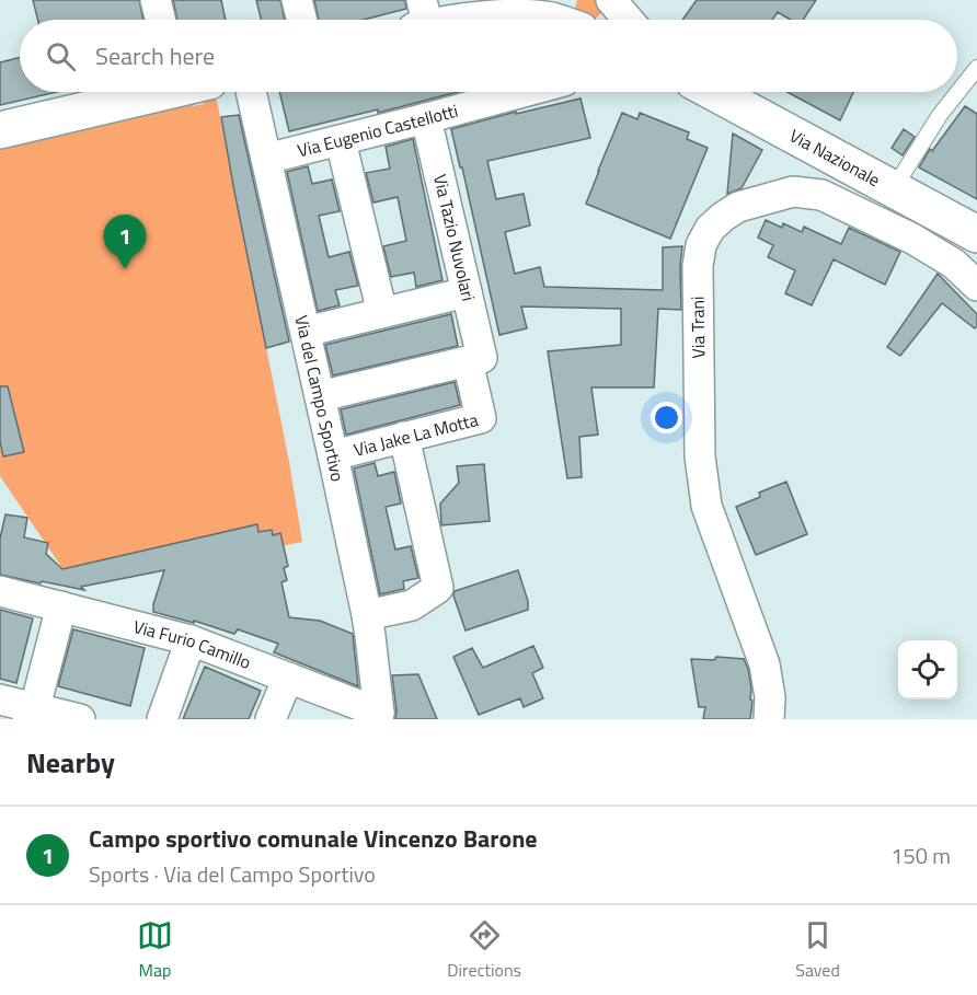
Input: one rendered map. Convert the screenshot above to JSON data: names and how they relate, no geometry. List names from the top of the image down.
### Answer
{
  "streets": {
    "street": [
      "Via Eugenio Castellotti",
      "Via Nazionale",
      "Via Tazio Nuvolari",
      "Via Trani",
      "Via del Campo Sportivo",
      "Via Jake La Motta",
      "Via Furio Camillo"
    ]
  },
  "crossings": [
    ["Via Eugenio Castellotti", "Via Tazio Nuvolari"],
    ["Via Eugenio Castellotti", "Via del Campo Sportivo"],
    ["Via Tazio Nuvolari", "Via Jake La Motta"],
    ["Via del Campo Sportivo", "Via Jake La Motta"],
    ["Via del Campo Sportivo", "Via Furio Camillo"]
  ],
  "page": {
    "search": "Search here",
    "pins": "1",
    "heading": "Nearby",
    "list": [
      {
        "mark": "1",
        "name": "Campo sportivo comunale Vincenzo Barone",
        "note": "Sports · Via del Campo Sportivo",
        "value": "150 m"
      }
    ],
    "nav": ["Map", "Directions", "Saved"]
  }
}
